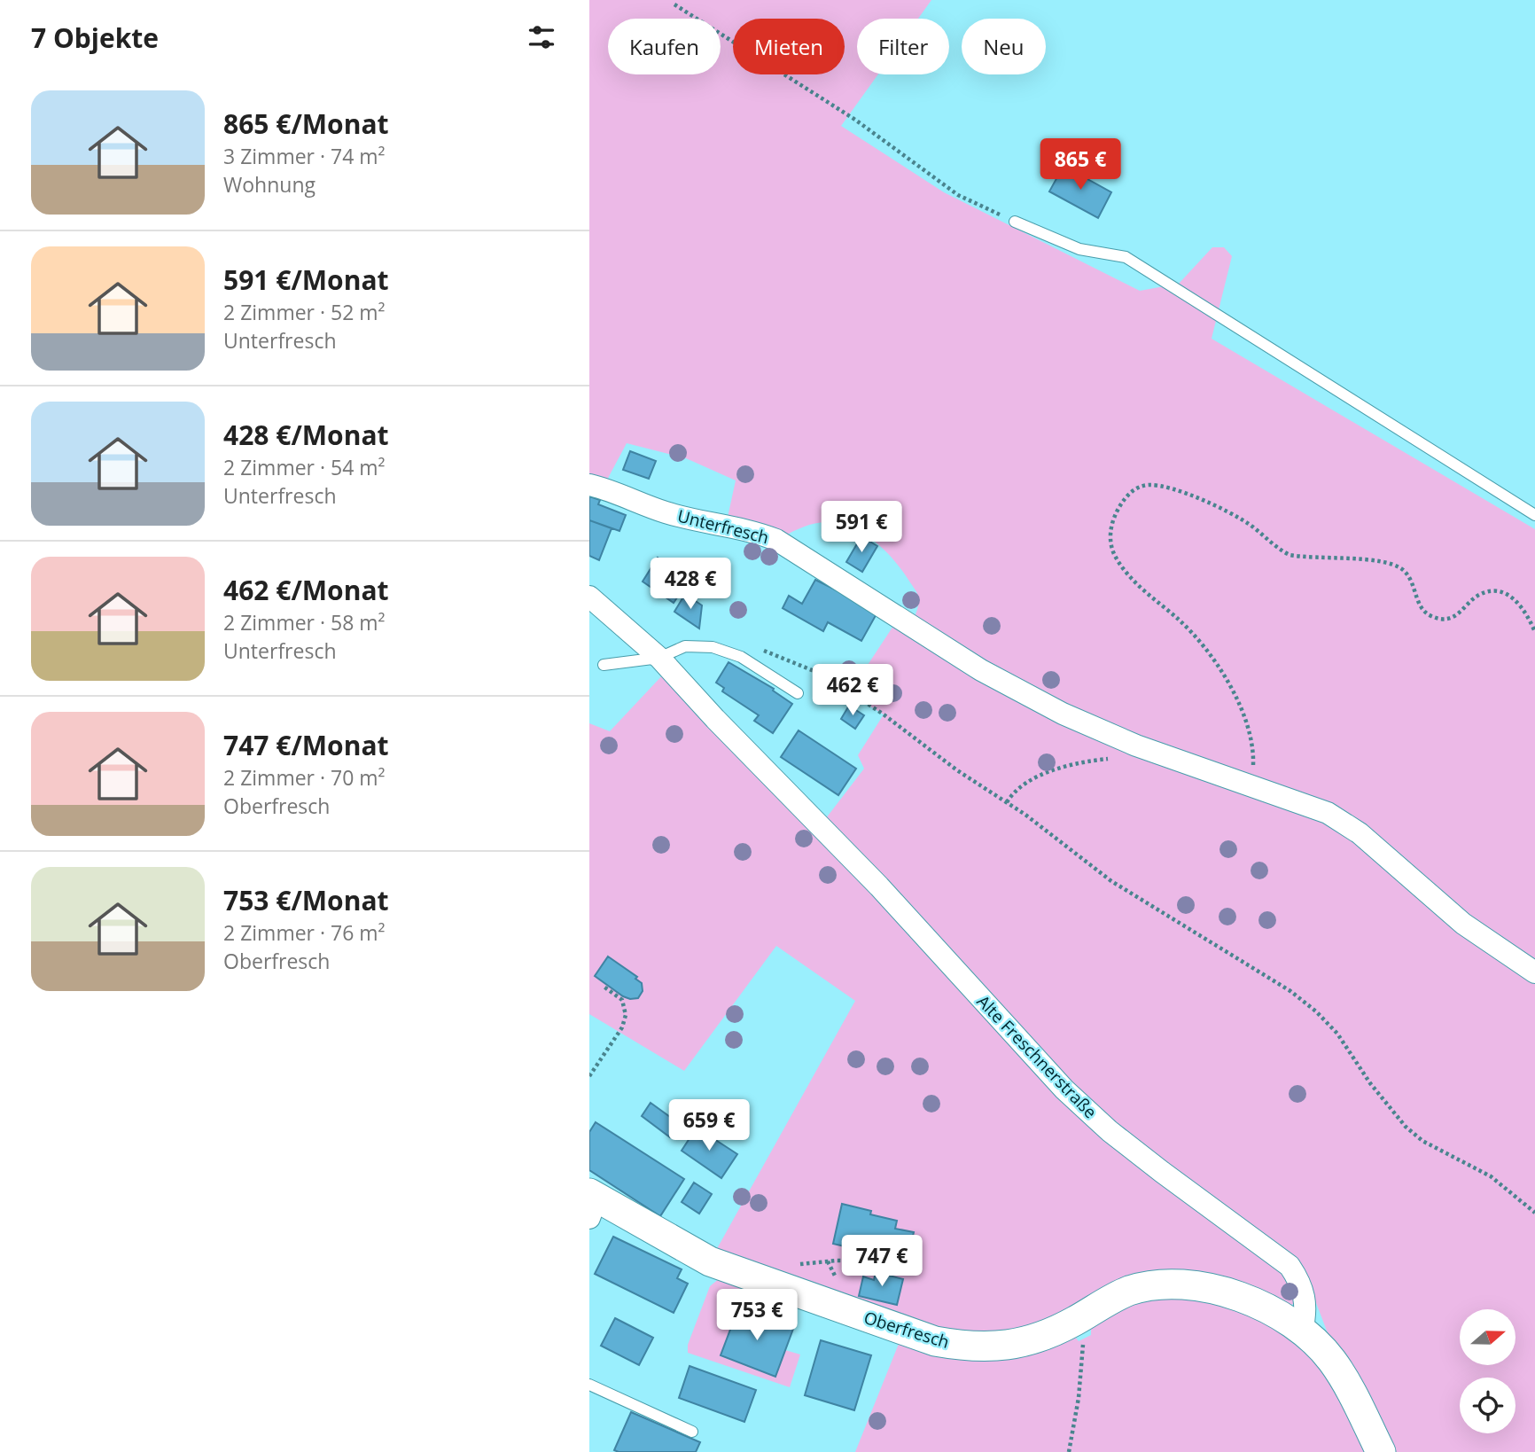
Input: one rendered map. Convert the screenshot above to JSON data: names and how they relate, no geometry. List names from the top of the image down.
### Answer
{
  "streets": {
    "street": ["Unterfresch", "Alte Freschnerstraße", "Oberfresch"]
  },
  "crossings": [
    ["Alte Freschnerstraße", "Oberfresch"]
  ],
  "north": "right",
  "page": {
    "heading": "7 Objekte",
    "chip": [
      "Kaufen",
      "Mieten",
      "Filter",
      "Neu"
    ],
    "list": [
      {
        "name": "865 €/Monat",
        "note": "3 Zimmer · 74 m² · Wohnung"
      },
      {
        "name": "591 €/Monat",
        "note": "2 Zimmer · 52 m² · Unterfresch"
      },
      {
        "name": "428 €/Monat",
        "note": "2 Zimmer · 54 m² · Unterfresch"
      },
      {
        "name": "462 €/Monat",
        "note": "2 Zimmer · 58 m² · Unterfresch"
      },
      {
        "name": "747 €/Monat",
        "note": "2 Zimmer · 70 m² · Oberfresch"
      },
      {
        "name": "753 €/Monat",
        "note": "2 Zimmer · 76 m² · Oberfresch"
      }
    ],
    "price": [
      "865 €",
      "591 €",
      "428 €",
      "462 €",
      "659 €",
      "747 €",
      "753 €"
    ]
  }
}
